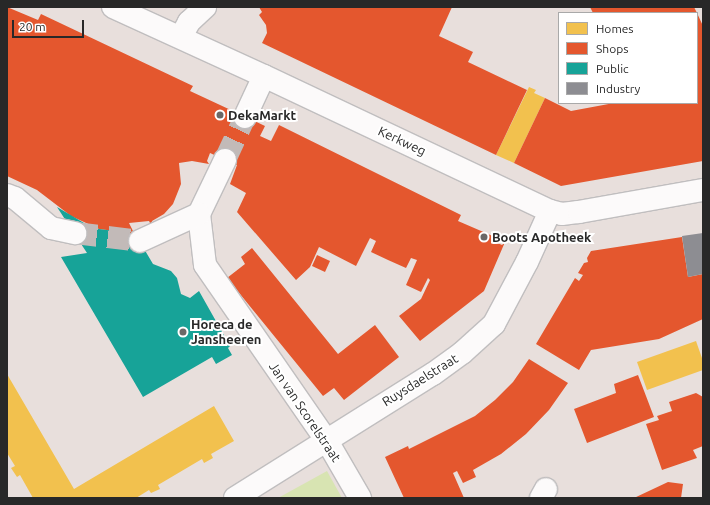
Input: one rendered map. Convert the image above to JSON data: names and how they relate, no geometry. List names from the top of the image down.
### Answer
{
  "streets": {
    "street": ["Kerkweg", "Ruysdaelstraat", "Jan van Scorelstraat"]
  },
  "crossings": [
    ["Kerkweg", "Ruysdaelstraat"],
    ["Ruysdaelstraat", "Jan van Scorelstraat"]
  ],
  "places": ["DekaMarkt", "Boots Apotheek", "Horeca de Jansheeren"],
  "legend": [
    "Homes",
    "Shops",
    "Public",
    "Industry"
  ],
  "scale_bar": "20 m"
}
